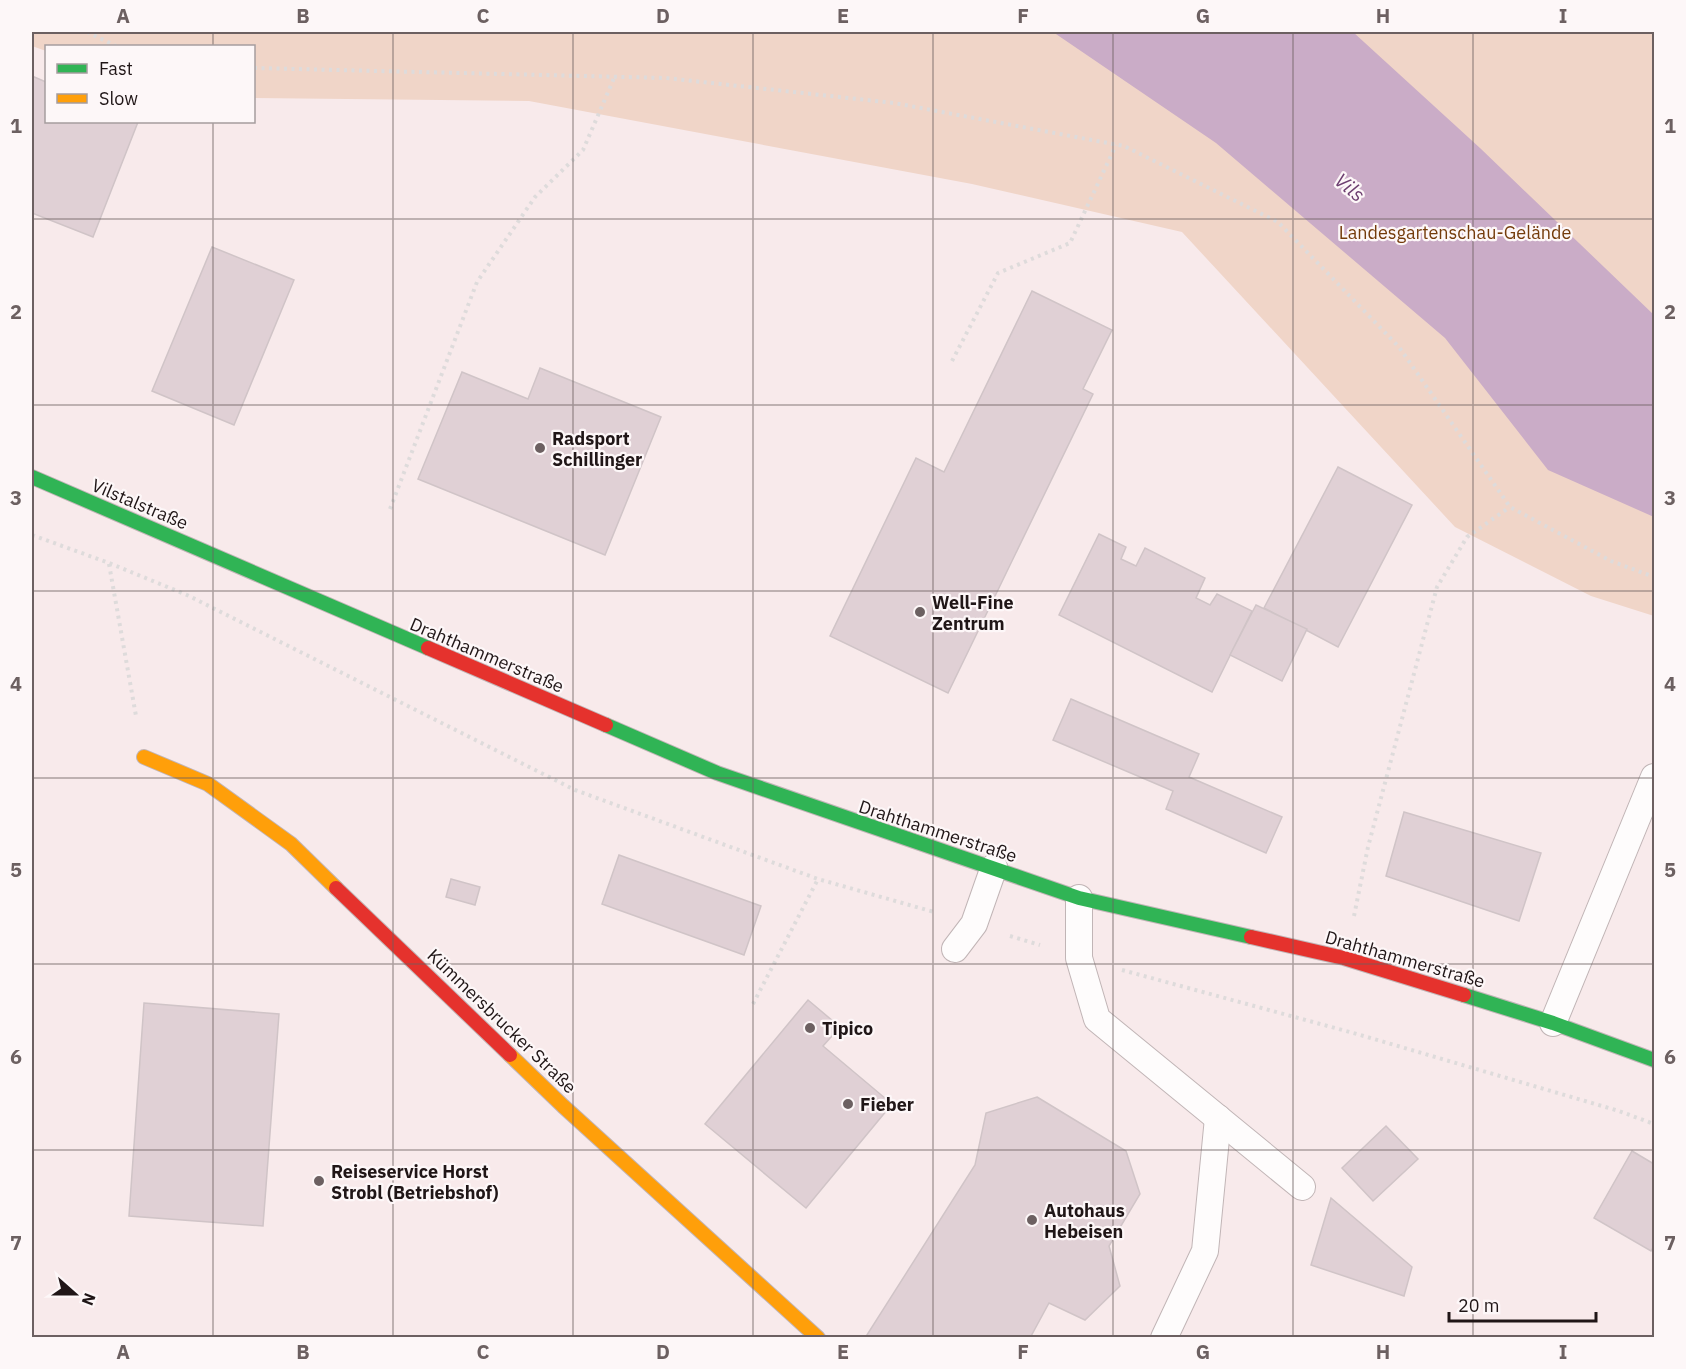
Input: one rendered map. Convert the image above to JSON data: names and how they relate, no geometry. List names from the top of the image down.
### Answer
{
  "streets": {
    "main road": ["Vilstalstraße", "Drahthammerstraße", "Kümmersbrucker Straße"]
  },
  "crossings": [
    ["Vilstalstraße", "Drahthammerstraße"]
  ],
  "water": ["Vils"],
  "parks": ["Landesgartenschau-Gelände"],
  "places": [
    "Radsport Schillinger",
    "Well-Fine Zentrum",
    "Tipico",
    "Fieber",
    "Reiseservice Horst Strobl (Betriebshof)",
    "Autohaus Hebeisen"
  ],
  "legend": ["Fast", "Slow"],
  "scale_bar": "20 m",
  "north": "right",
  "grid": {
    "columns": [
      "A",
      "B",
      "C",
      "D",
      "E",
      "F",
      "G",
      "H",
      "I"
    ],
    "rows": [
      "1",
      "2",
      "3",
      "4",
      "5",
      "6",
      "7"
    ]
  }
}
